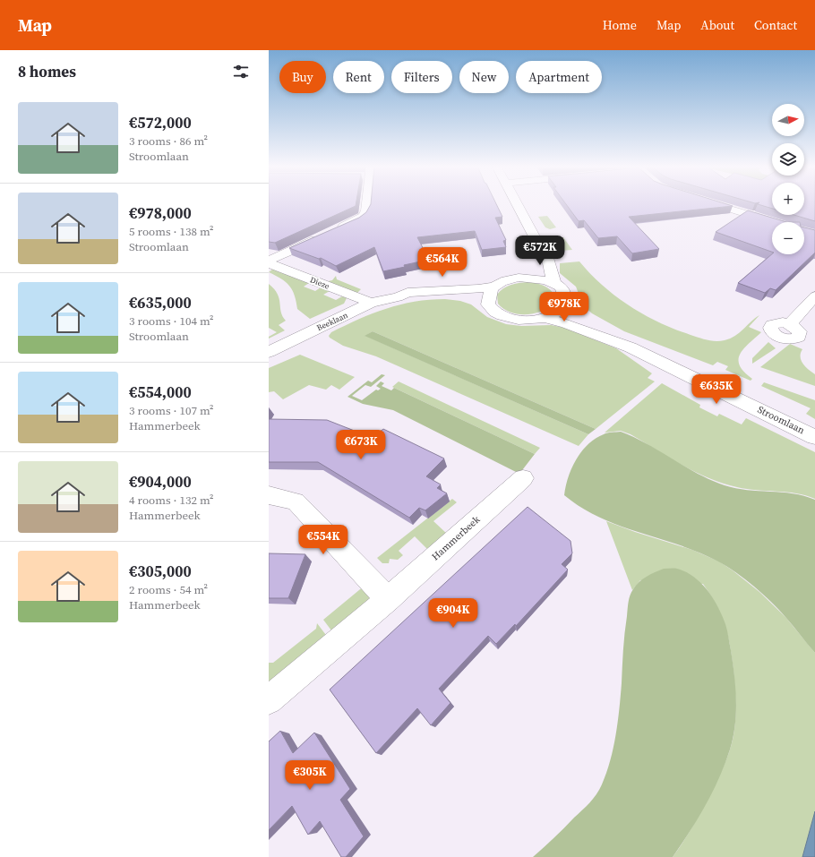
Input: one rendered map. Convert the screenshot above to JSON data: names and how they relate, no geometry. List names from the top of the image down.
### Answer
{
  "streets": {
    "street": [
      "Dieze",
      "Beeklaan",
      "Stroomlaan",
      "Hammerbeek"
    ]
  },
  "crossings": [
    ["Dieze", "Beeklaan"],
    ["Beeklaan", "Stroomlaan"]
  ],
  "north": "right",
  "page": {
    "header": "Map",
    "nav": [
      "Home",
      "Map",
      "About",
      "Contact"
    ],
    "heading": "8 homes",
    "chip": [
      "Buy",
      "Rent",
      "Filters",
      "New",
      "Apartment"
    ],
    "list": [
      {
        "name": "€572,000",
        "note": "3 rooms · 86 m² · Stroomlaan"
      },
      {
        "name": "€978,000",
        "note": "5 rooms · 138 m² · Stroomlaan"
      },
      {
        "name": "€635,000",
        "note": "3 rooms · 104 m² · Stroomlaan"
      },
      {
        "name": "€554,000",
        "note": "3 rooms · 107 m² · Hammerbeek"
      },
      {
        "name": "€904,000",
        "note": "4 rooms · 132 m² · Hammerbeek"
      },
      {
        "name": "€305,000",
        "note": "2 rooms · 54 m² · Hammerbeek"
      }
    ],
    "map_buttons": ["+", "−"],
    "price": [
      "€572K",
      "€564K",
      "€978K",
      "€635K",
      "€673K",
      "€554K",
      "€904K",
      "€305K"
    ]
  }
}
